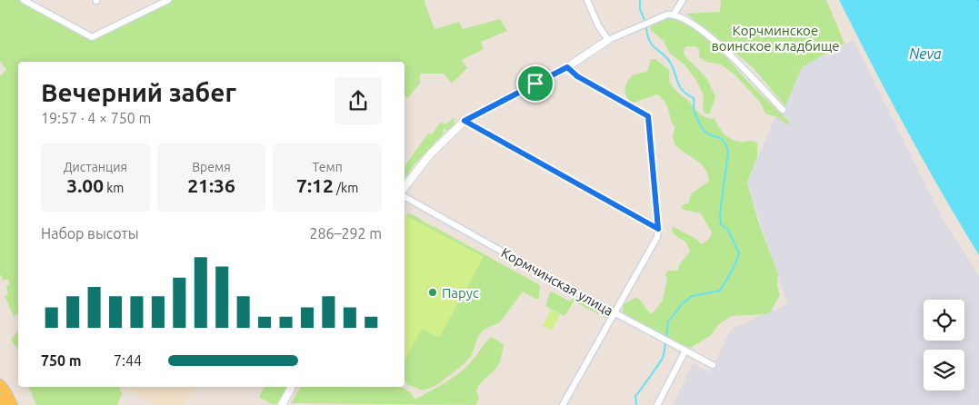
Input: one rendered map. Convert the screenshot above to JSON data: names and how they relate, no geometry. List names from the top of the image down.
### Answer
{
  "streets": {
    "street": ["Кормчинская улица"]
  },
  "water": ["Neva"],
  "parks": ["Корчминское воинское кладбище"],
  "places": ["Парус"],
  "page": {
    "heading": ["Вечерний забег", "19:57 · 4 × 750 m"],
    "stats": [
      ["Дистанция", "3.00 km"],
      ["Время", "21:36"],
      ["Темп", "7:12 /km"]
    ],
    "chart": ["Набор высоты", "286–292 m"],
    "list": [
      {
        "name": "750 m",
        "note": "7:44"
      }
    ]
  }
}
